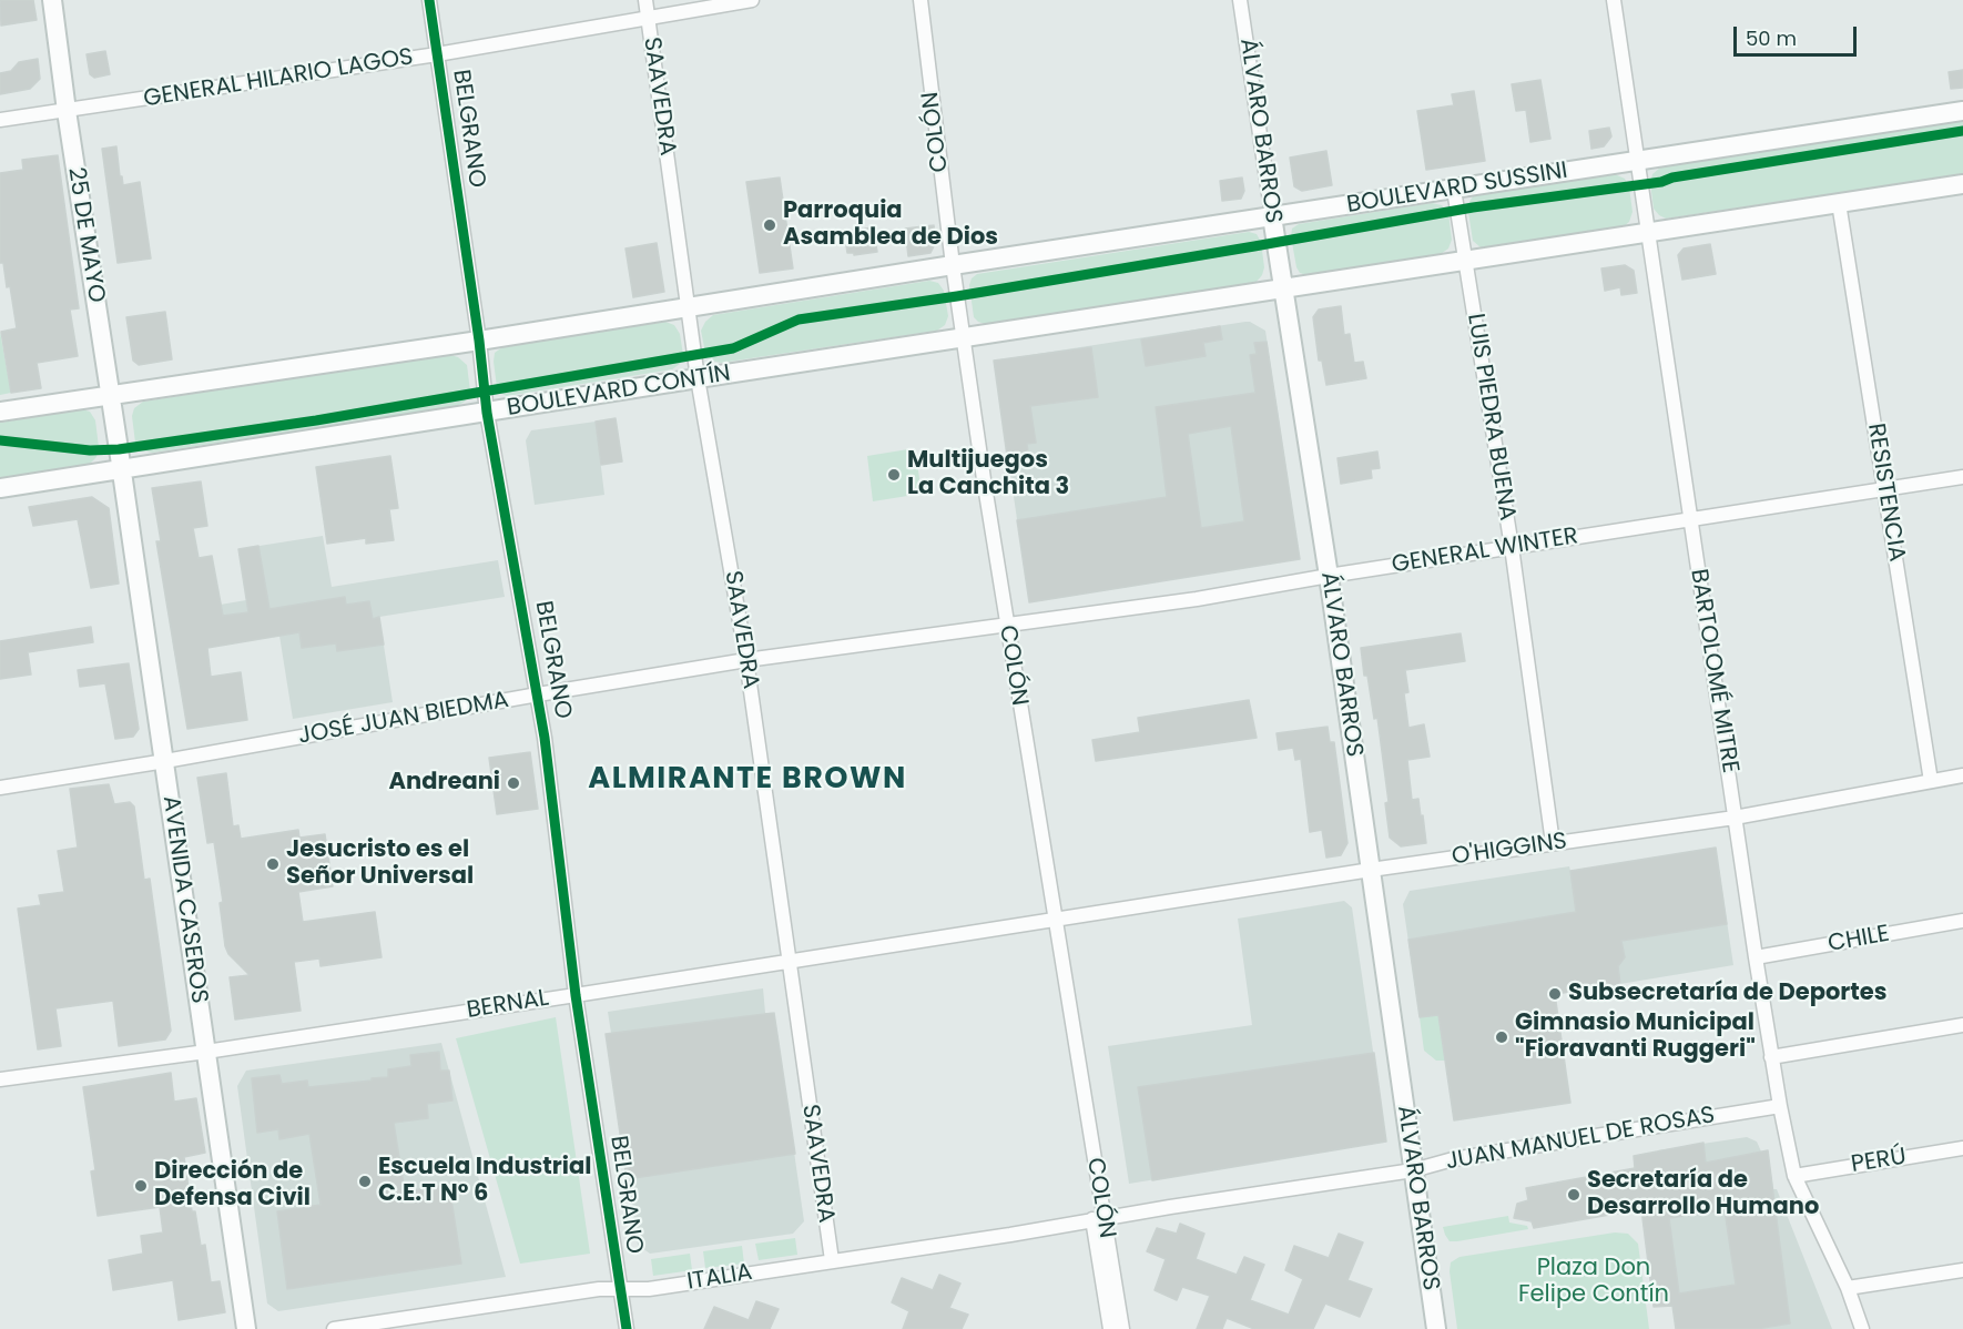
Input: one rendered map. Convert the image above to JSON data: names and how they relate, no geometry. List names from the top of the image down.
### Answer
{
  "streets": {
    "main road": [
      "ÁLVARO BARROS",
      "BOULEVARD SUSSINI",
      "25 DE MAYO",
      "BOULEVARD CONTÍN",
      "AVENIDA CASEROS"
    ],
    "street": [
      "GENERAL HILARIO LAGOS",
      "SAAVEDRA",
      "BELGRANO",
      "COLÓN",
      "LUIS PIEDRA BUENA",
      "RESISTENCIA",
      "GENERAL WINTER",
      "BARTOLOMÉ MITRE",
      "JOSÉ JUAN BIEDMA",
      "O'HIGGINS",
      "CHILE",
      "BERNAL",
      "JUAN MANUEL DE ROSAS",
      "PERÚ",
      "ITALIA"
    ]
  },
  "crossings": [
    ["GENERAL HILARIO LAGOS", "SAAVEDRA"],
    ["GENERAL HILARIO LAGOS", "BELGRANO"],
    ["GENERAL HILARIO LAGOS", "25 DE MAYO"],
    ["SAAVEDRA", "BOULEVARD CONTÍN"],
    ["SAAVEDRA", "JOSÉ JUAN BIEDMA"],
    ["SAAVEDRA", "BERNAL"],
    ["SAAVEDRA", "ITALIA"],
    ["BELGRANO", "BOULEVARD CONTÍN"],
    ["BELGRANO", "JOSÉ JUAN BIEDMA"],
    ["BELGRANO", "BERNAL"],
    ["BELGRANO", "ITALIA"],
    ["ÁLVARO BARROS", "BOULEVARD SUSSINI"],
    ["ÁLVARO BARROS", "GENERAL WINTER"],
    ["ÁLVARO BARROS", "O'HIGGINS"],
    ["ÁLVARO BARROS", "JUAN MANUEL DE ROSAS"],
    ["COLÓN", "BOULEVARD SUSSINI"],
    ["COLÓN", "BOULEVARD CONTÍN"],
    ["COLÓN", "GENERAL WINTER"],
    ["COLÓN", "JOSÉ JUAN BIEDMA"],
    ["COLÓN", "O'HIGGINS"],
    ["COLÓN", "BERNAL"],
    ["COLÓN", "JUAN MANUEL DE ROSAS"],
    ["COLÓN", "ITALIA"],
    ["BOULEVARD SUSSINI", "LUIS PIEDRA BUENA"],
    ["BOULEVARD SUSSINI", "BARTOLOMÉ MITRE"],
    ["25 DE MAYO", "BOULEVARD CONTÍN"],
    ["25 DE MAYO", "AVENIDA CASEROS"],
    ["BOULEVARD CONTÍN", "AVENIDA CASEROS"],
    ["LUIS PIEDRA BUENA", "GENERAL WINTER"],
    ["LUIS PIEDRA BUENA", "O'HIGGINS"],
    ["RESISTENCIA", "GENERAL WINTER"],
    ["RESISTENCIA", "O'HIGGINS"],
    ["GENERAL WINTER", "BARTOLOMÉ MITRE"],
    ["GENERAL WINTER", "JOSÉ JUAN BIEDMA"],
    ["BARTOLOMÉ MITRE", "O'HIGGINS"],
    ["BARTOLOMÉ MITRE", "CHILE"],
    ["BARTOLOMÉ MITRE", "JUAN MANUEL DE ROSAS"],
    ["BARTOLOMÉ MITRE", "PERÚ"],
    ["JOSÉ JUAN BIEDMA", "AVENIDA CASEROS"],
    ["O'HIGGINS", "BERNAL"],
    ["AVENIDA CASEROS", "BERNAL"],
    ["JUAN MANUEL DE ROSAS", "ITALIA"]
  ],
  "districts": ["ALMIRANTE BROWN"],
  "parks": ["Plaza Don Felipe Contín"],
  "places": [
    "Parroquia Asamblea de Dios",
    "Multijuegos La Canchita 3",
    "Andreani",
    "Jesucristo es el Señor Universal",
    "Subsecretaría de Deportes",
    "Gimnasio Municipal \"Fioravanti Ruggeri\"",
    "Escuela Industrial C.E.T Nº 6",
    "Dirección de Defensa Civil",
    "Secretaría de Desarrollo Humano"
  ],
  "scale_bar": "50 m"
}
